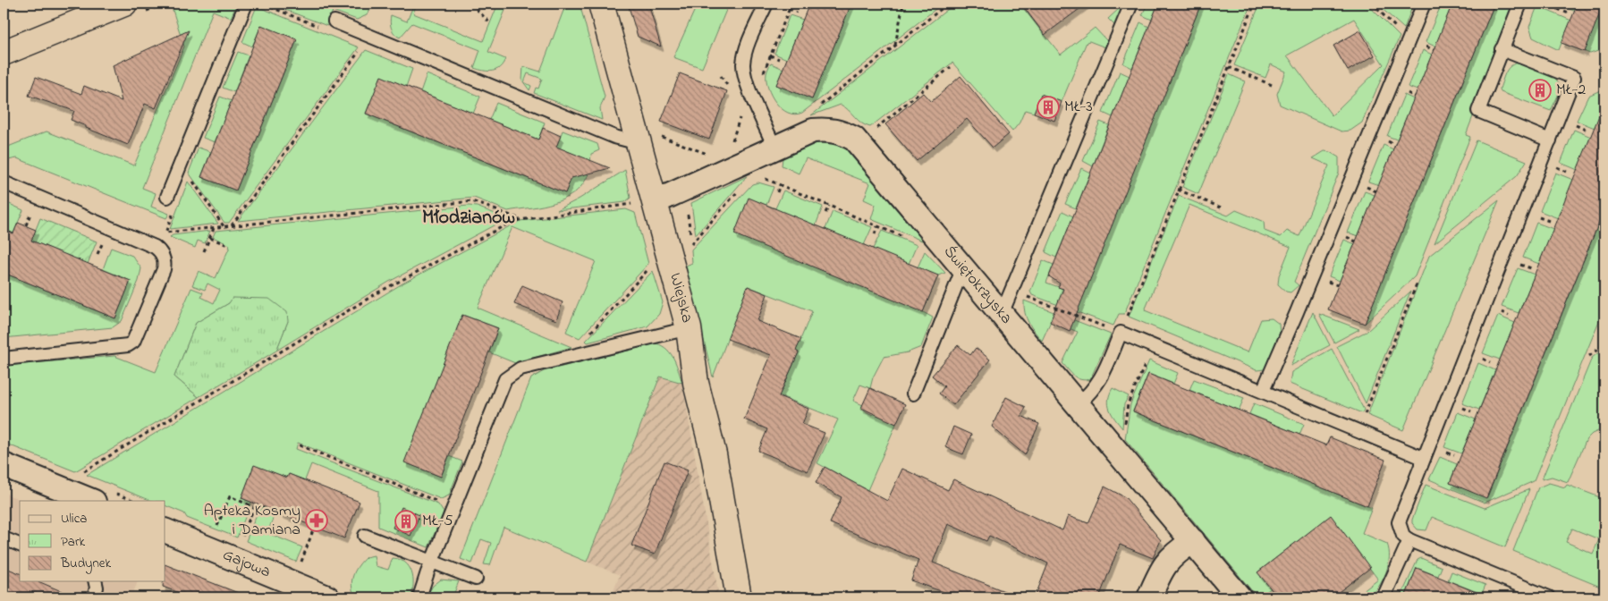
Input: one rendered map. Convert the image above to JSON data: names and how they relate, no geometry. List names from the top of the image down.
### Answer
{
  "streets": {
    "street": ["Świętokrzyska", "Wiejska", "Gajowa"]
  },
  "crossings": [
    ["Świętokrzyska", "Wiejska"]
  ],
  "districts": ["Młodzianów"],
  "places": {
    "building": ["MŁ-2", "MŁ-3", "MŁ-5"],
    "pharmacy": ["Apteka Kosmy i Damiana"]
  },
  "legend": ["Ulica", "Park", "Budynek"]
}
